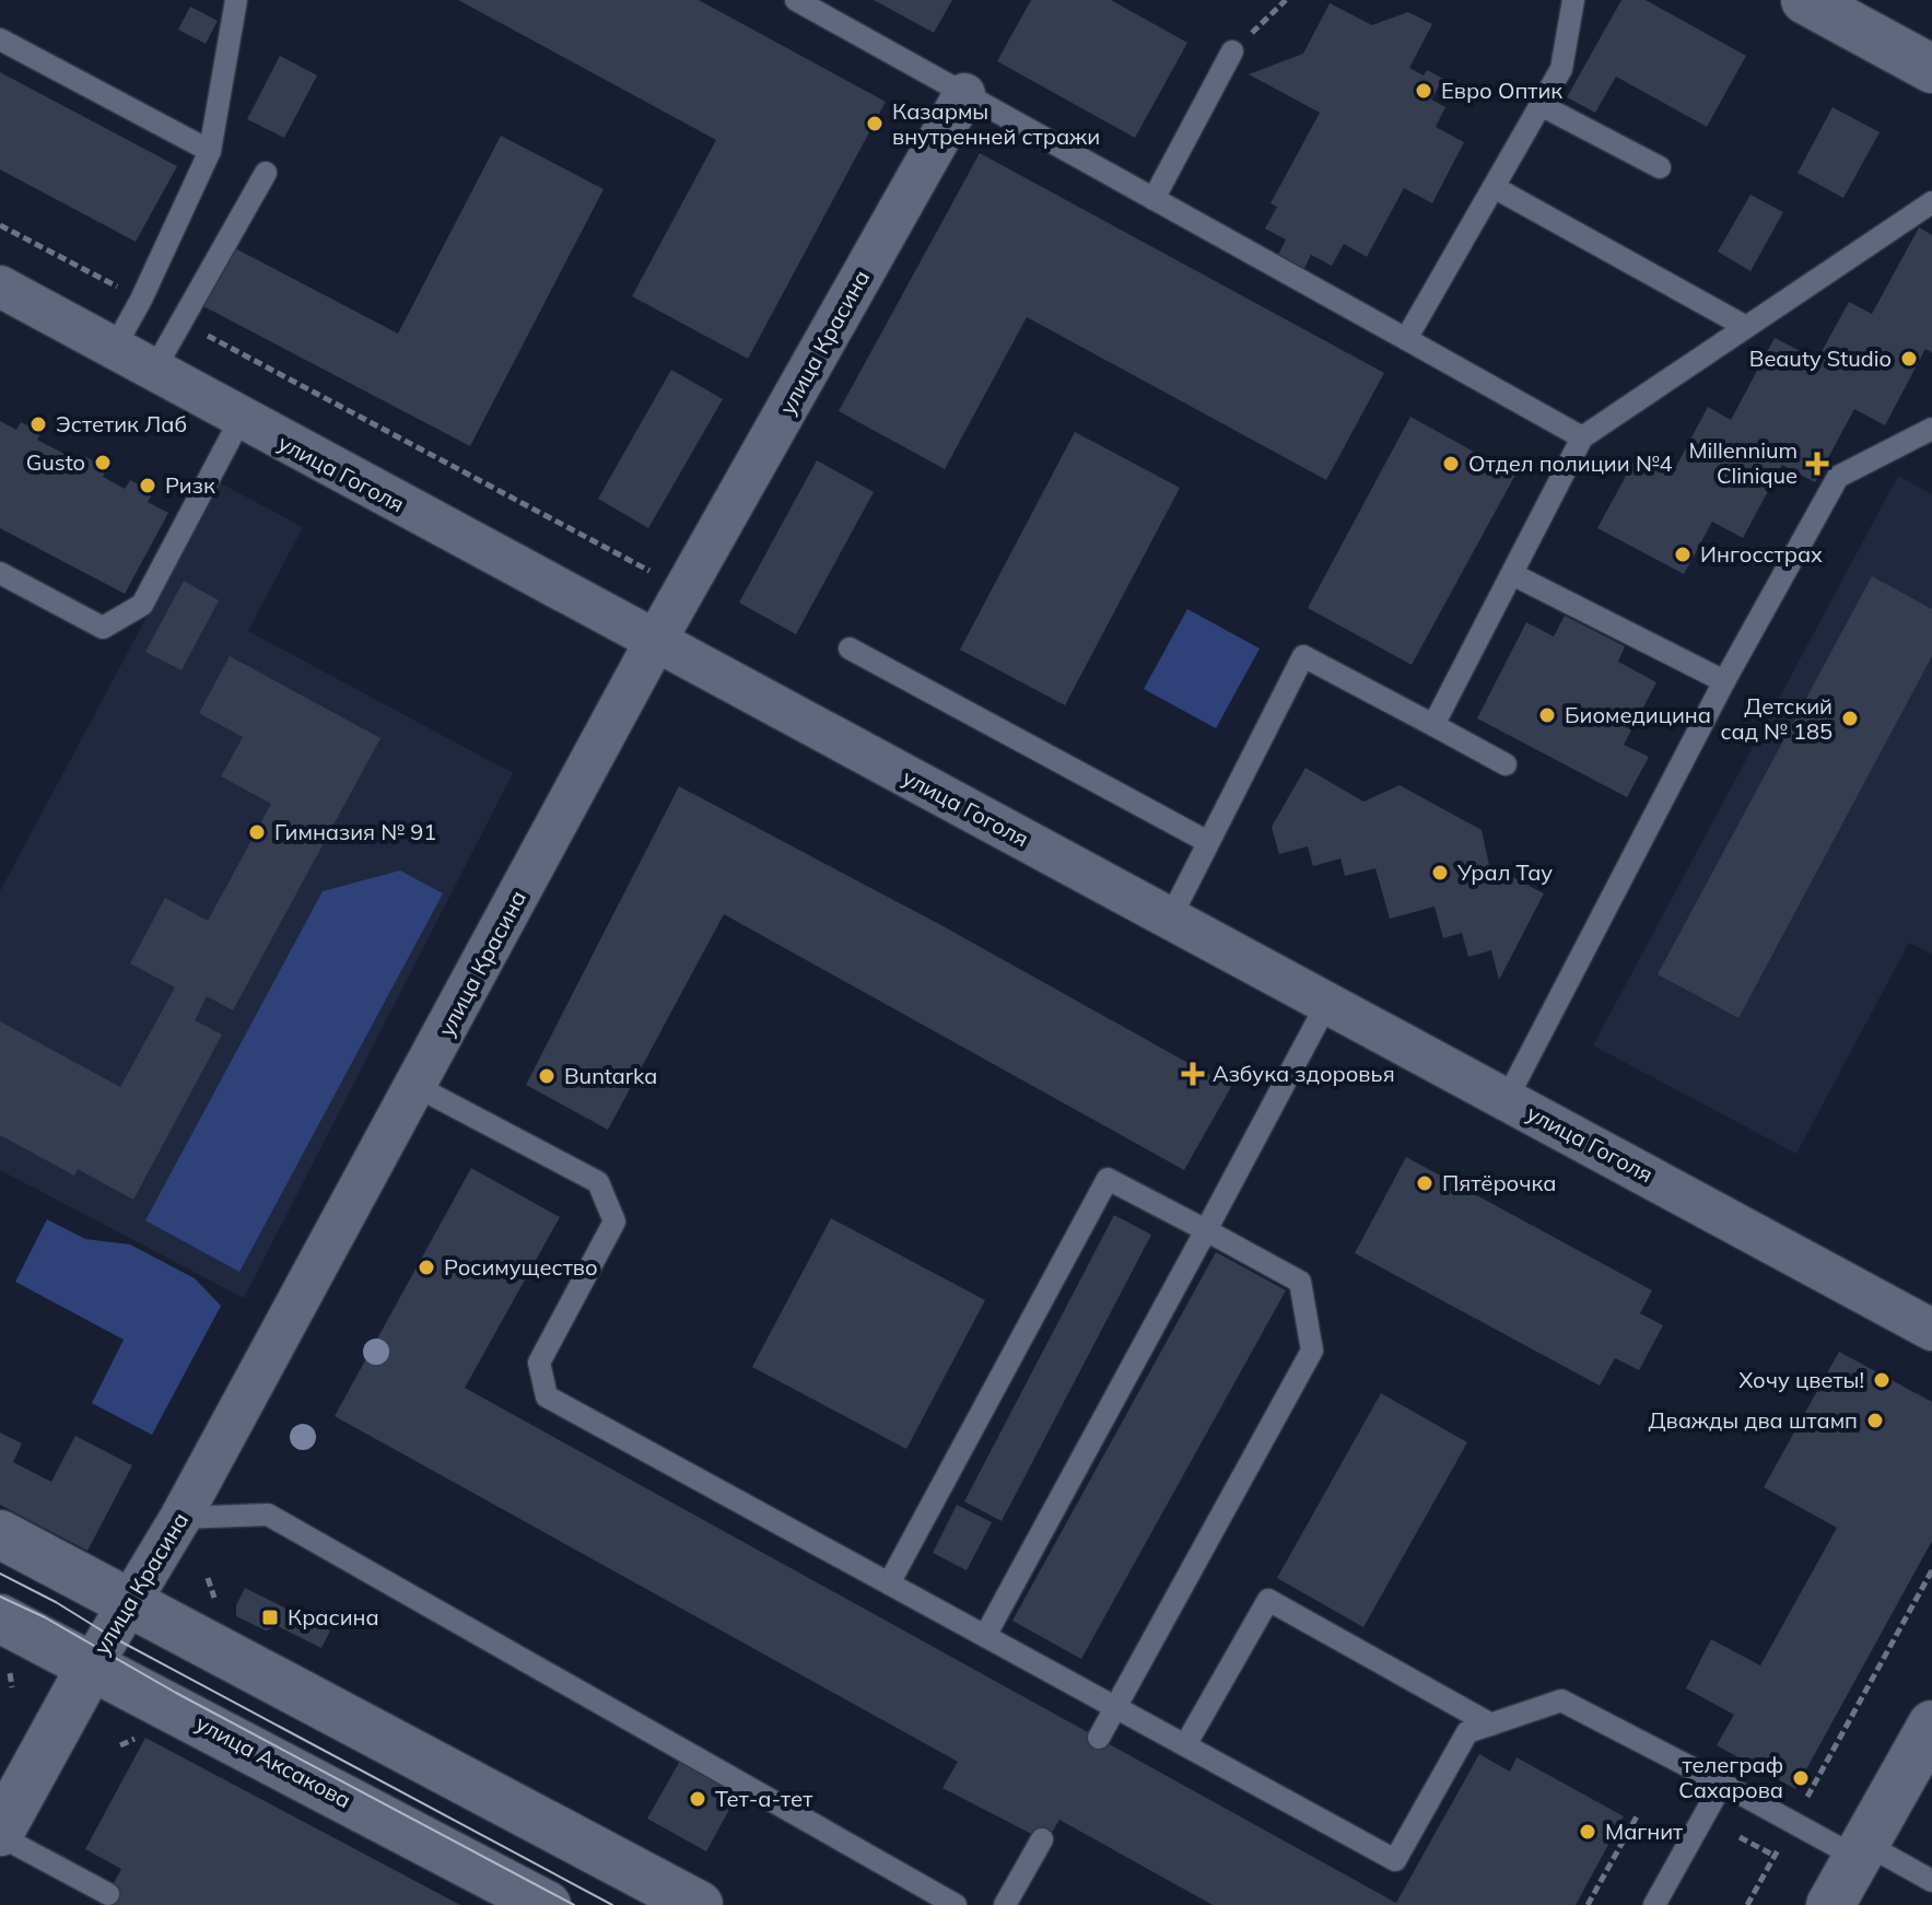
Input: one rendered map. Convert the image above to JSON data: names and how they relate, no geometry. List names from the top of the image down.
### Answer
{
  "streets": {
    "street": ["улица Красина", "улица Гоголя", "улица Аксакова"]
  },
  "crossings": [
    ["улица Красина", "улица Гоголя"],
    ["улица Красина", "улица Аксакова"]
  ],
  "places": {
    "other": [
      "Евро Оптик",
      "Казармы внутренней стражи",
      "Beauty Studio",
      "Эстетик Лаб",
      "Gusto",
      "Отдел полиции №4",
      "Ризк",
      "Ингосстрах",
      "Биомедицина",
      "Детский сад № 185",
      "Гимназия № 91",
      "Урал Тау",
      "Buntarka",
      "Пятёрочка",
      "Росимущество",
      "Хочу цветы!",
      "Дважды два штамп",
      "телеграф Сахарова",
      "Тет-а-тет",
      "Магнит"
    ],
    "health": ["Millennium Clinique", "Азбука здоровья"],
    "transit": ["Красина"]
  }
}
